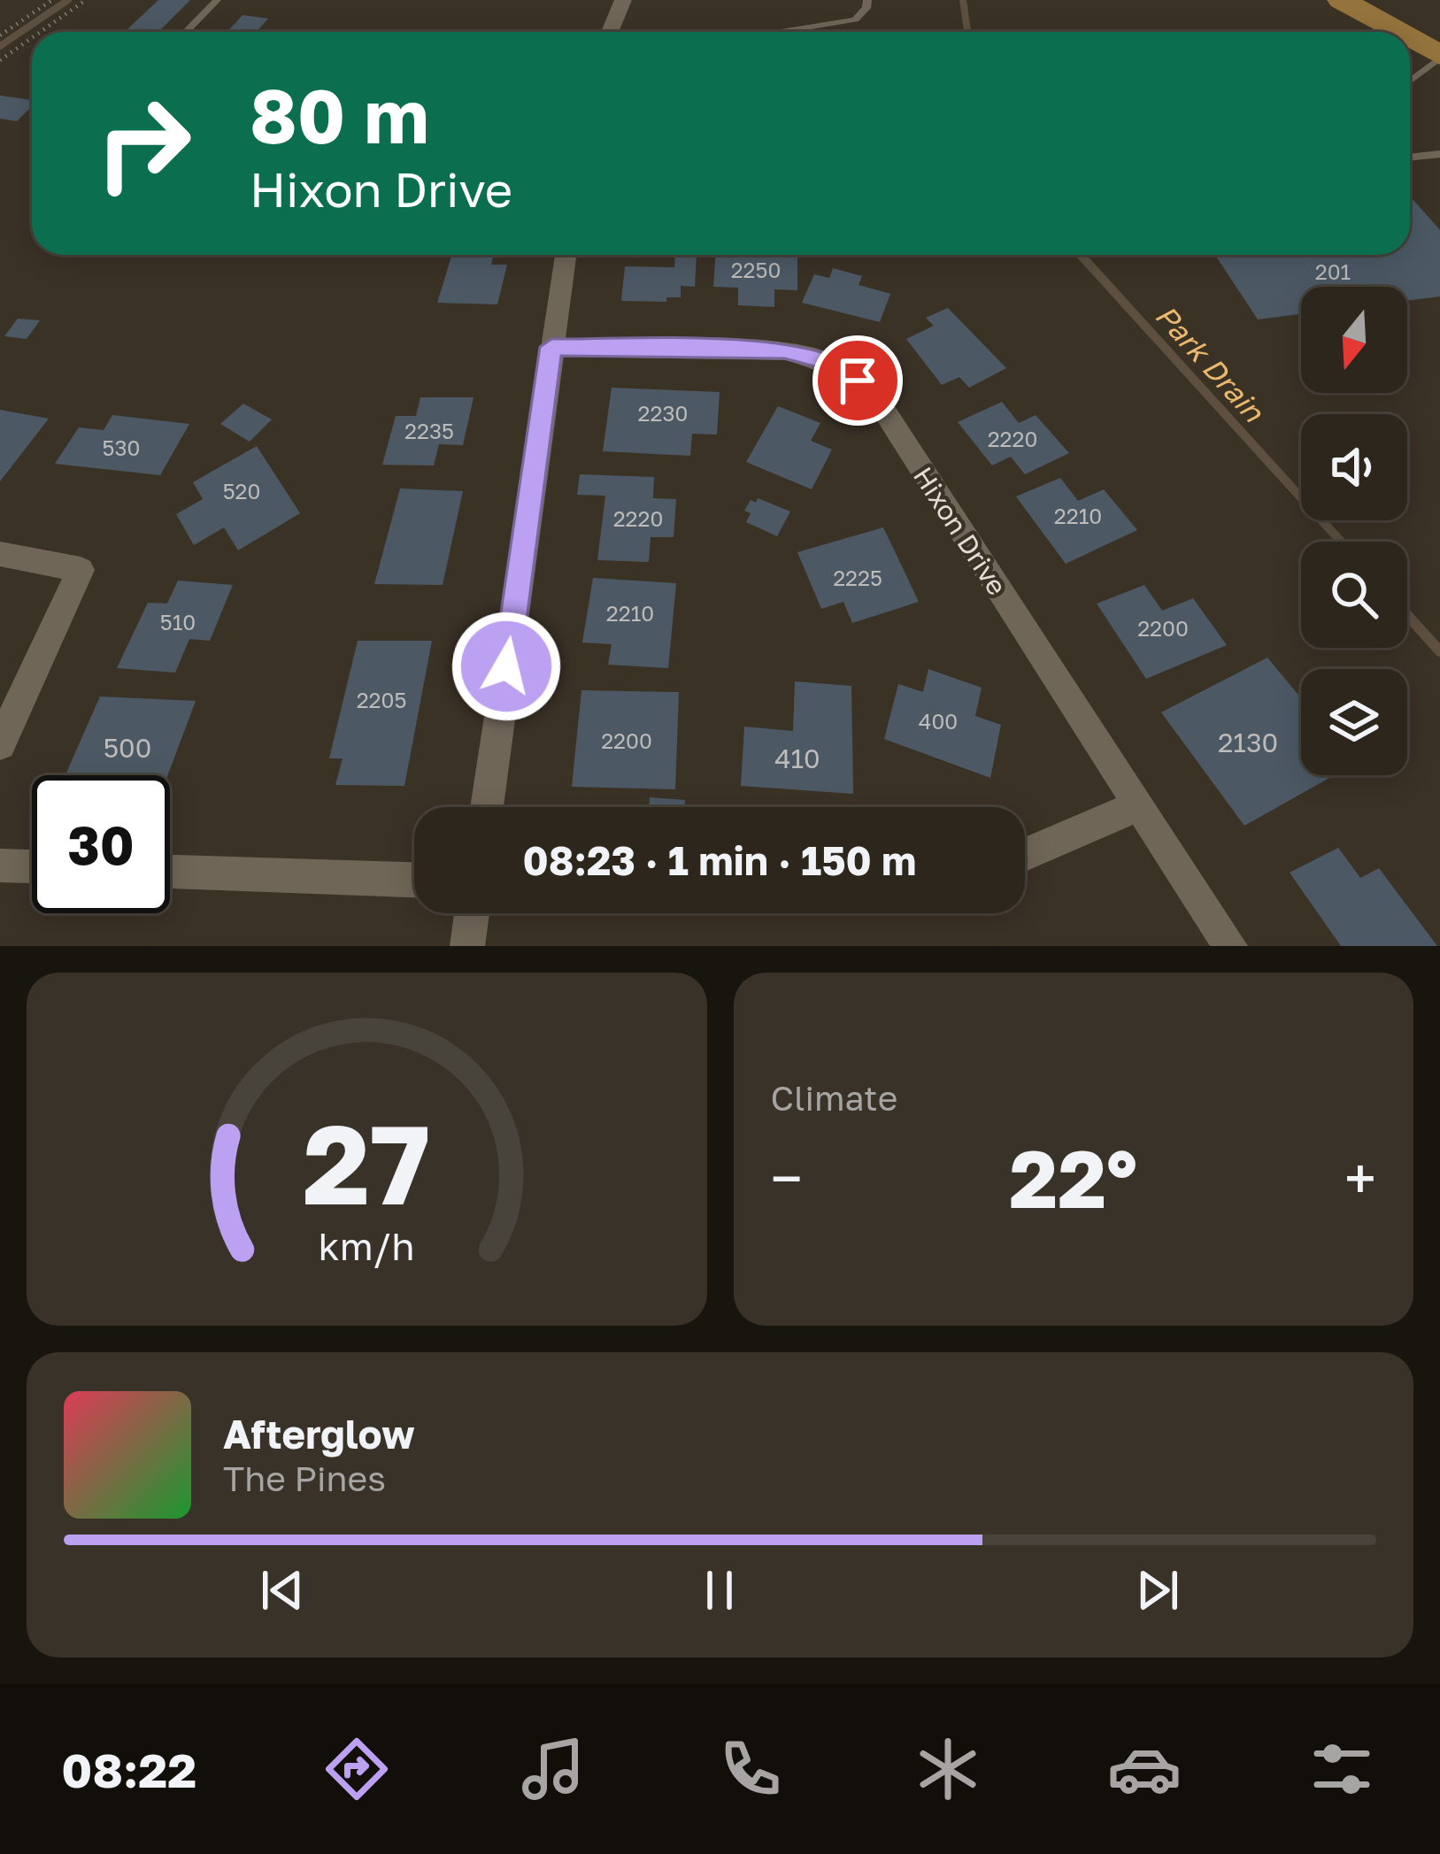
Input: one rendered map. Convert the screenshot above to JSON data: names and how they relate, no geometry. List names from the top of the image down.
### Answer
{
  "streets": {
    "street": ["Hixon Drive"]
  },
  "water": ["Park Drain"],
  "house_numbers": [
    "2250",
    "201",
    "2230",
    "2235",
    "2220",
    "530",
    "520",
    "2210",
    "2220",
    "2225",
    "2210",
    "510",
    "2200",
    "2205",
    "400",
    "2200",
    "2130",
    "500",
    "410"
  ],
  "north": "bottom",
  "page": {
    "turn": ["80 m", "Hixon Drive"],
    "limit": "30",
    "trip": "08:23 · 1 min · 150 m",
    "tile": "Climate",
    "heat": ["−", "22°", "+"],
    "song": ["Afterglow", "The Pines"],
    "tabs": "08:22",
    "gauge": ["27", "km/h"]
  }
}
